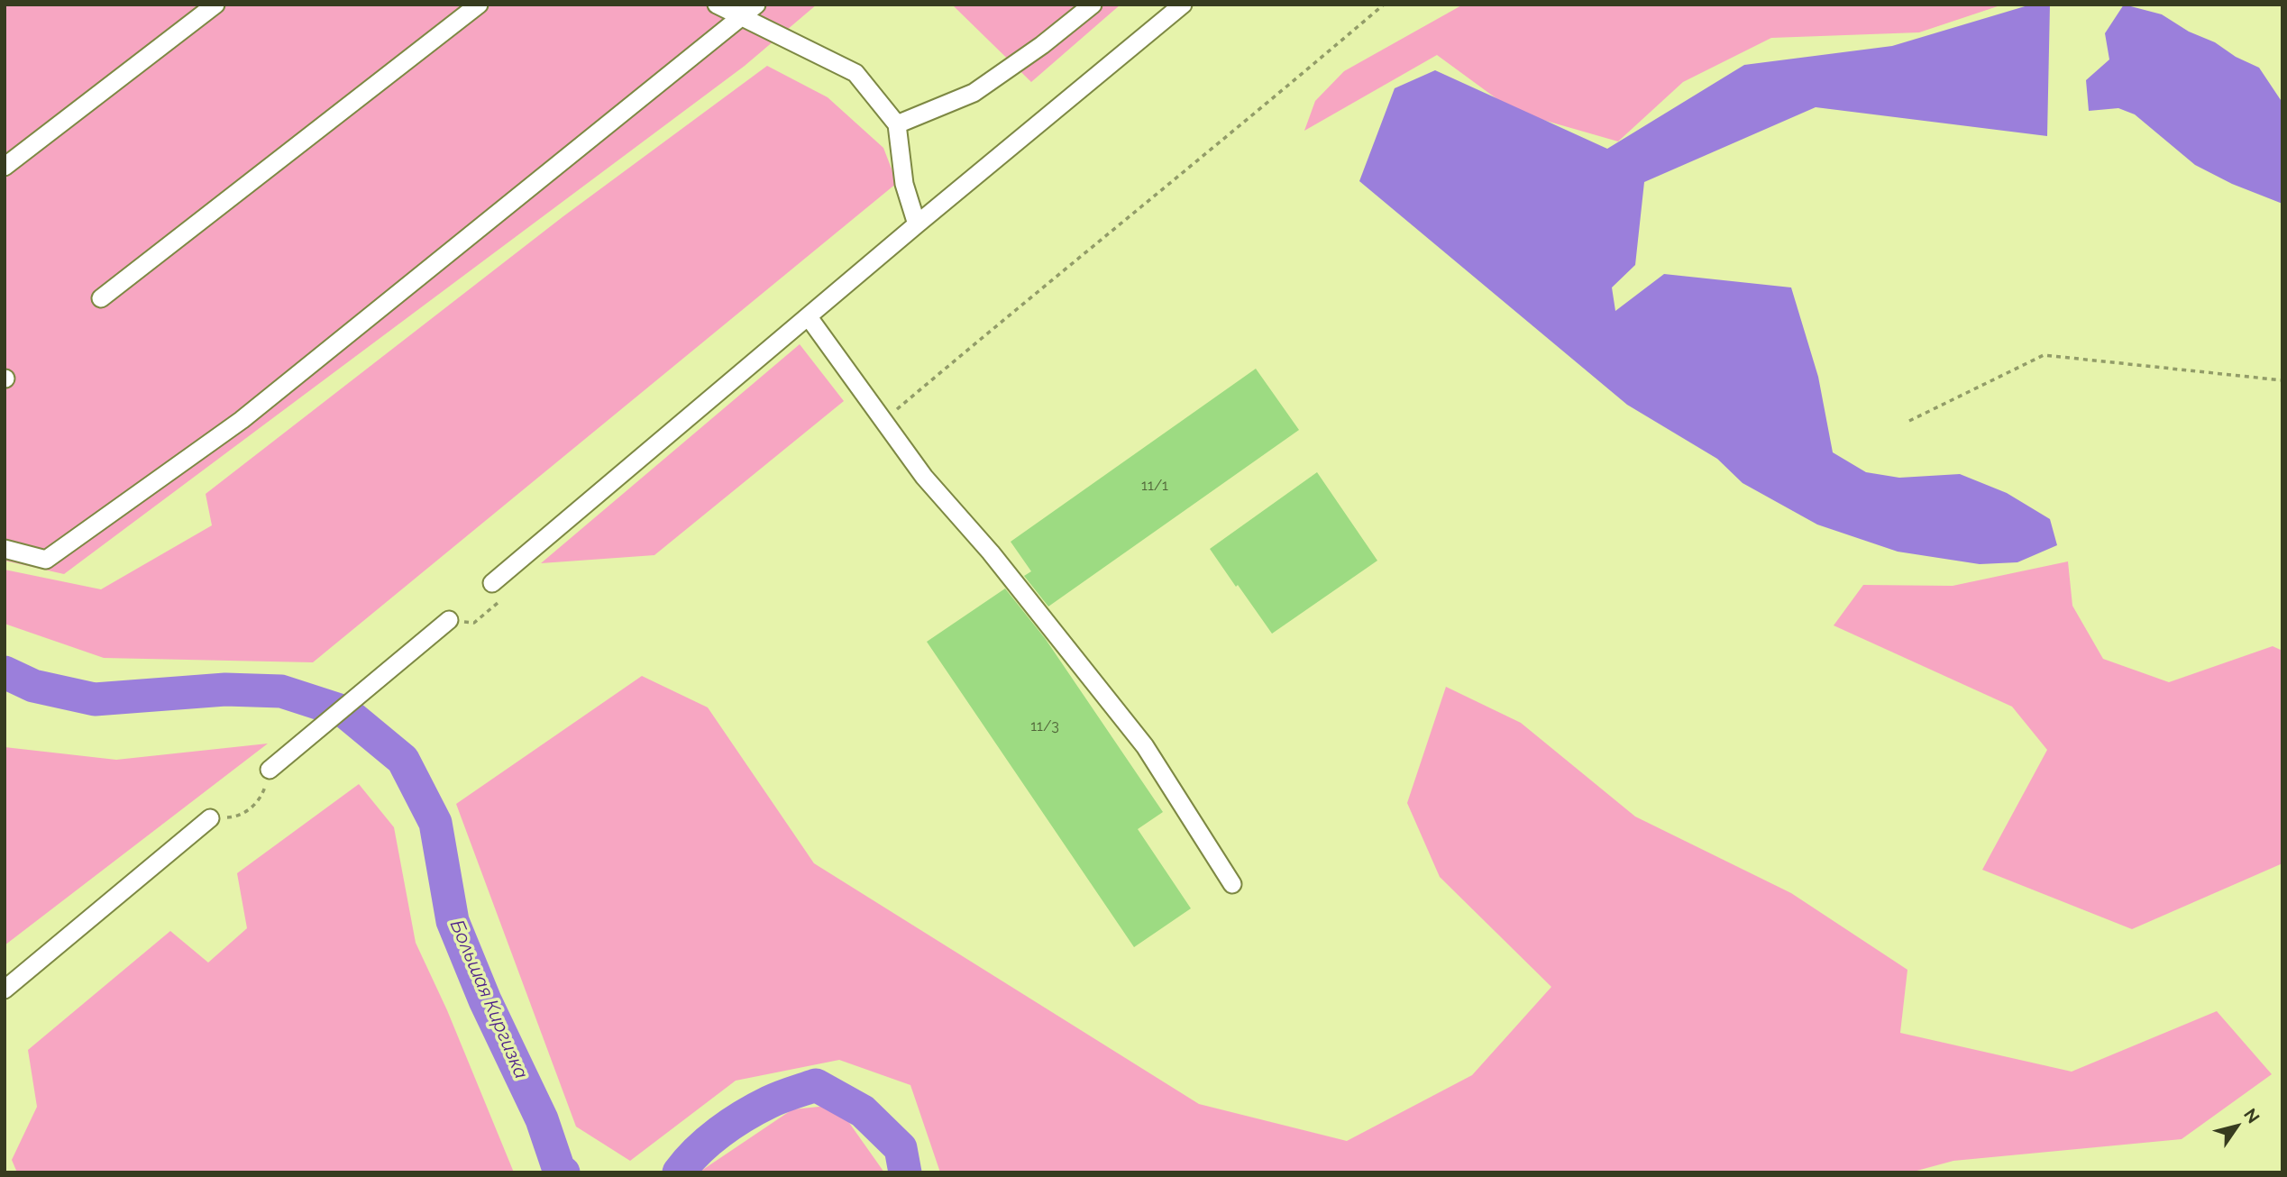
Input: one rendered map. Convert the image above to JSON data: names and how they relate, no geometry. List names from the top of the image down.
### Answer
{
  "water": ["Большая Киргизка"],
  "house_numbers": ["11/1", "11/3"],
  "north": "top right"
}
